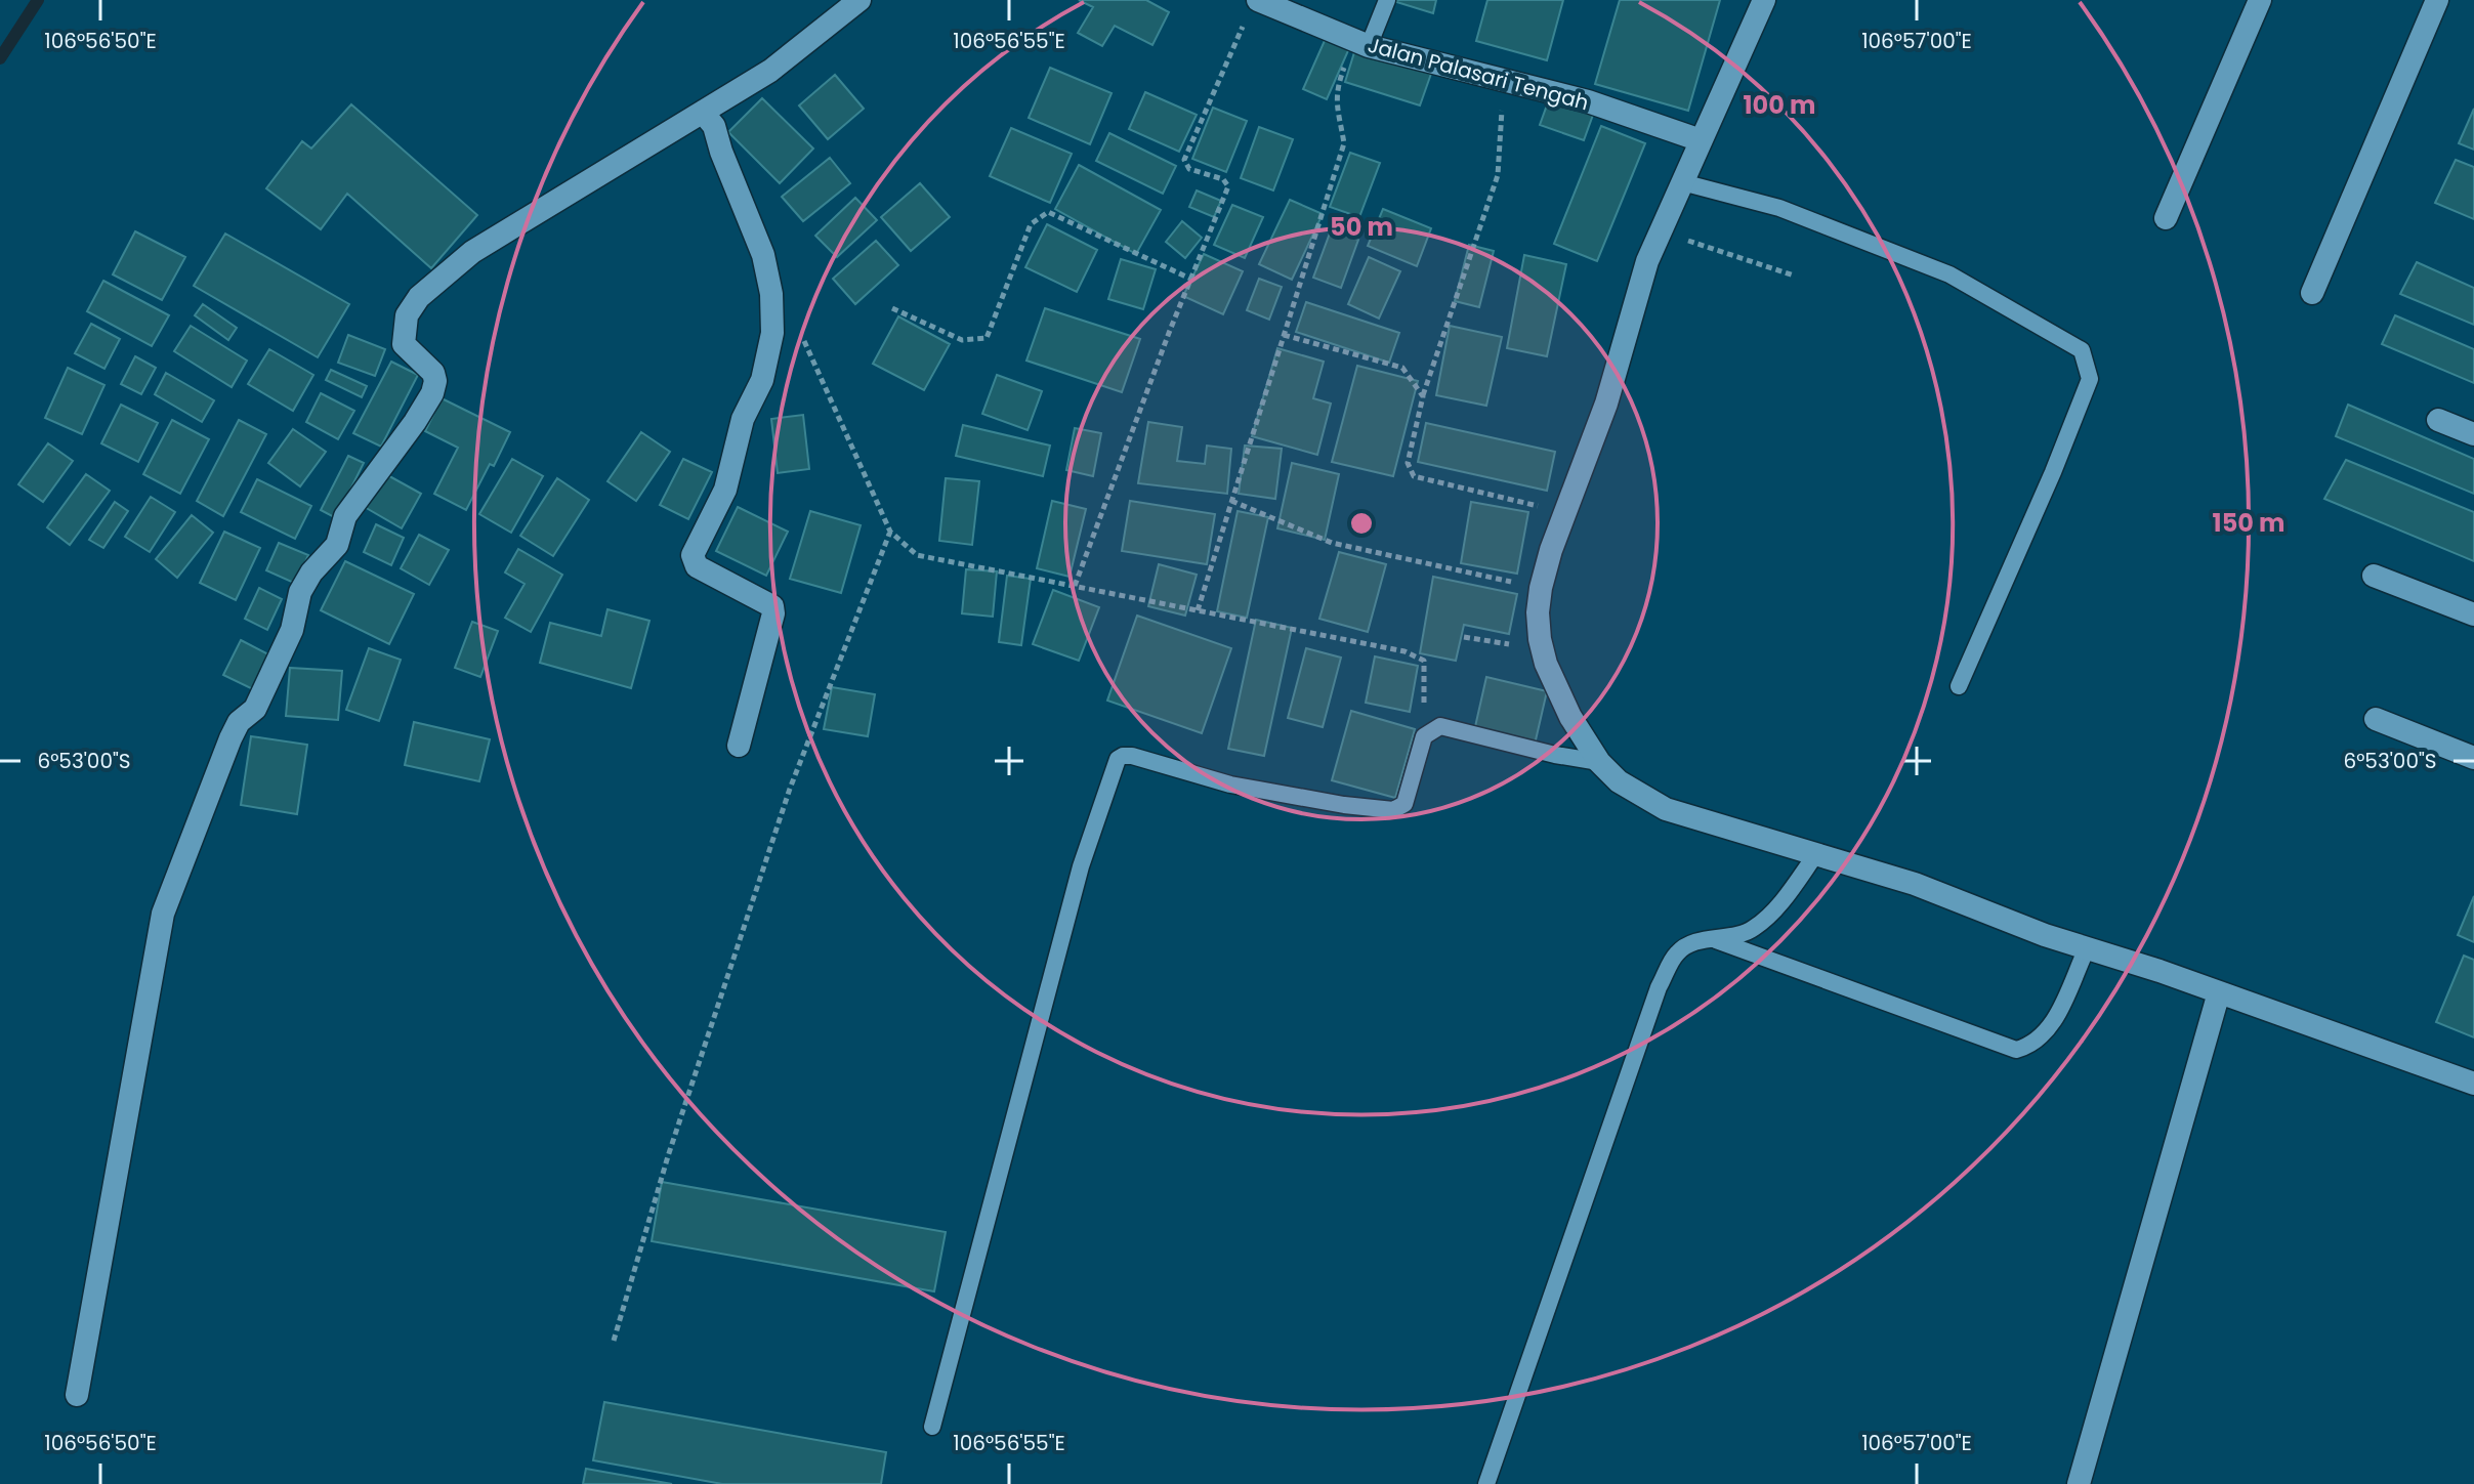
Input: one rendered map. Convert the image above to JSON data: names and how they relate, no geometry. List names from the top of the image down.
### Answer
{
  "streets": {
    "street": ["Jalan Palasari Tengah"]
  },
  "coordinates": [
    "106°56'50\"E",
    "106°56'55\"E",
    "106°57'00\"E",
    "6°53'00\"S"
  ],
  "rings": ["100 m", "50 m", "150 m"]
}
